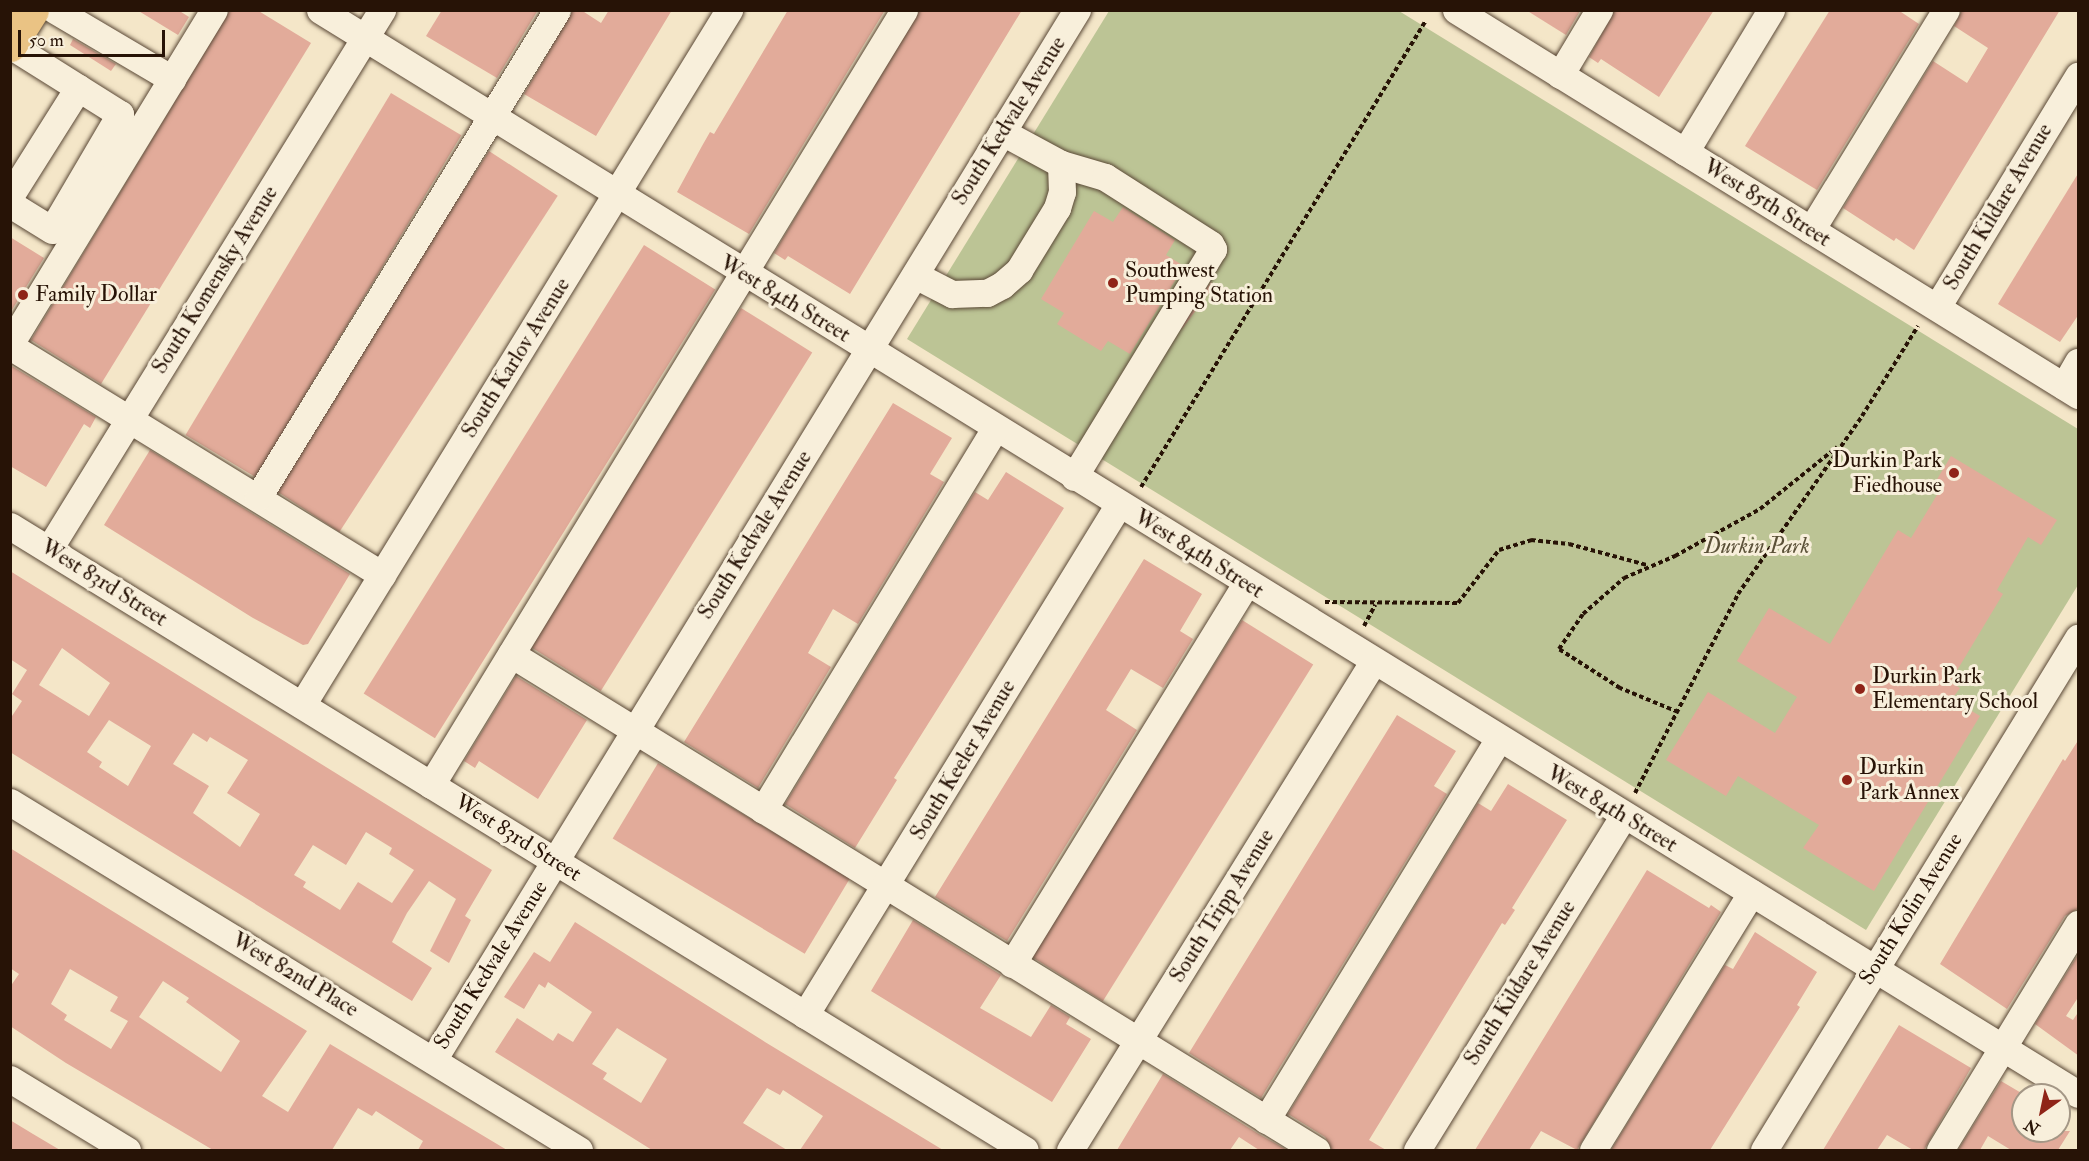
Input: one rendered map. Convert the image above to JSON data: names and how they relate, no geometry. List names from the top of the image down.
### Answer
{
  "streets": {
    "street": [
      "South Kedvale Avenue",
      "West 85th Street",
      "South Kildare Avenue",
      "South Komensky Avenue",
      "West 84th Street",
      "South Karlov Avenue",
      "West 83rd Street",
      "South Keeler Avenue",
      "South Tripp Avenue",
      "South Kolin Avenue",
      "West 82nd Place"
    ]
  },
  "crossings": [
    ["South Kedvale Avenue", "West 84th Street"],
    ["South Kedvale Avenue", "West 83rd Street"],
    ["South Kedvale Avenue", "West 82nd Place"],
    ["West 85th Street", "South Kildare Avenue"],
    ["South Kildare Avenue", "West 84th Street"],
    ["South Komensky Avenue", "West 84th Street"],
    ["South Komensky Avenue", "West 83rd Street"],
    ["West 84th Street", "South Karlov Avenue"],
    ["West 84th Street", "South Keeler Avenue"],
    ["West 84th Street", "South Tripp Avenue"],
    ["West 84th Street", "South Kolin Avenue"],
    ["South Karlov Avenue", "West 83rd Street"],
    ["West 83rd Street", "South Keeler Avenue"]
  ],
  "parks": ["Durkin Park"],
  "places": [
    "Southwest Pumping Station",
    "Family Dollar",
    "Durkin Park Fiedhouse",
    "Durkin Park Elementary School",
    "Durkin Park Annex"
  ],
  "scale_bar": "50 m",
  "north": "bottom left"
}
